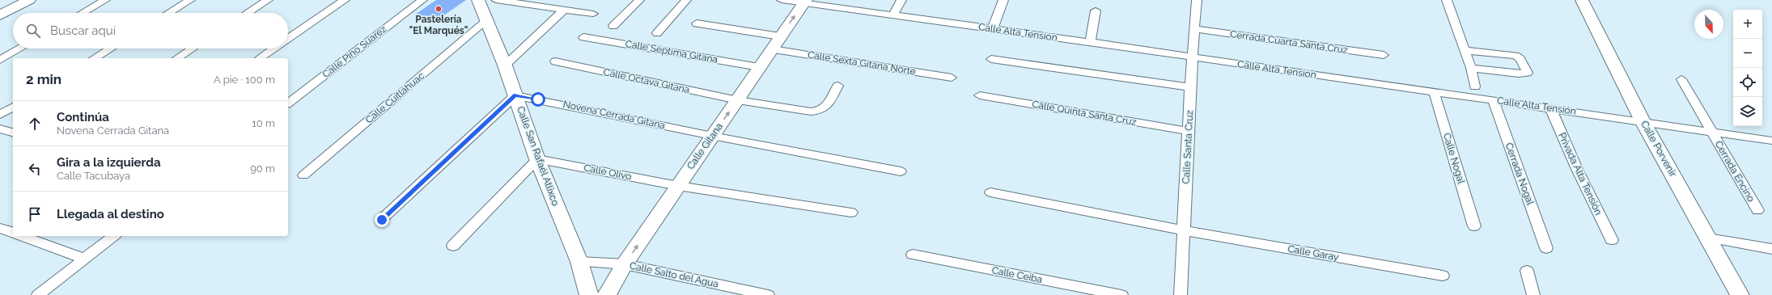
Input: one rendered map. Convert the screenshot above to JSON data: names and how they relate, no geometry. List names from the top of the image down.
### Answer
{
  "streets": {
    "street": [
      "Calle Alta Tensión",
      "Cerrada Cuarta Santa Cruz",
      "Calle Pino Suárez",
      "Calle Séptima Gitana",
      "Calle Sexta Gitana Norte",
      "Calle Octava Gitana",
      "Calle Cuitláhuac",
      "Calle Quinta Santa Cruz",
      "Novena Cerrada Gitana",
      "Calle Gitana",
      "Calle Santa Cruz",
      "Calle Porvenir",
      "Calle San Rafaél Atlixco",
      "Calle Nogal",
      "Cerrada Encino",
      "Calle Olivo",
      "Cerrada Nogal",
      "Privada Alta Tensión",
      "Calle Garay",
      "Calle Salto del Agua",
      "Calle Ceiba"
    ]
  },
  "crossings": [
    ["Calle Alta Tensión", "Calle Gitana"],
    ["Calle Alta Tensión", "Calle Santa Cruz"],
    ["Calle Alta Tensión", "Calle Porvenir"],
    ["Calle Alta Tensión", "Calle Nogal"],
    ["Calle Alta Tensión", "Cerrada Encino"],
    ["Calle Alta Tensión", "Cerrada Nogal"],
    ["Calle Alta Tensión", "Privada Alta Tensión"],
    ["Cerrada Cuarta Santa Cruz", "Calle Santa Cruz"],
    ["Calle Séptima Gitana", "Calle Gitana"],
    ["Calle Sexta Gitana Norte", "Calle Gitana"],
    ["Calle Octava Gitana", "Calle Gitana"],
    ["Calle Cuitláhuac", "Calle San Rafaél Atlixco"],
    ["Calle Quinta Santa Cruz", "Calle Santa Cruz"],
    ["Novena Cerrada Gitana", "Calle Gitana"],
    ["Novena Cerrada Gitana", "Calle San Rafaél Atlixco"],
    ["Calle Gitana", "Calle Olivo"],
    ["Calle Gitana", "Calle Salto del Agua"],
    ["Calle Santa Cruz", "Calle Garay"],
    ["Calle San Rafaél Atlixco", "Calle Olivo"],
    ["Calle San Rafaél Atlixco", "Calle Salto del Agua"]
  ],
  "one_way": ["Calle Gitana"],
  "places": ["Pastelería \"El Marqués\""],
  "north": "bottom",
  "page": {
    "map_buttons": ["+", "−"],
    "search": "Buscar aquí",
    "heading": ["2 min", "A pie · 100 m"],
    "list": [
      ["Continúa", "Novena Cerrada Gitana", "10 m"],
      ["Gira a la izquierda", "Calle Tacubaya", "90 m"],
      "Llegada al destino"
    ]
  }
}
